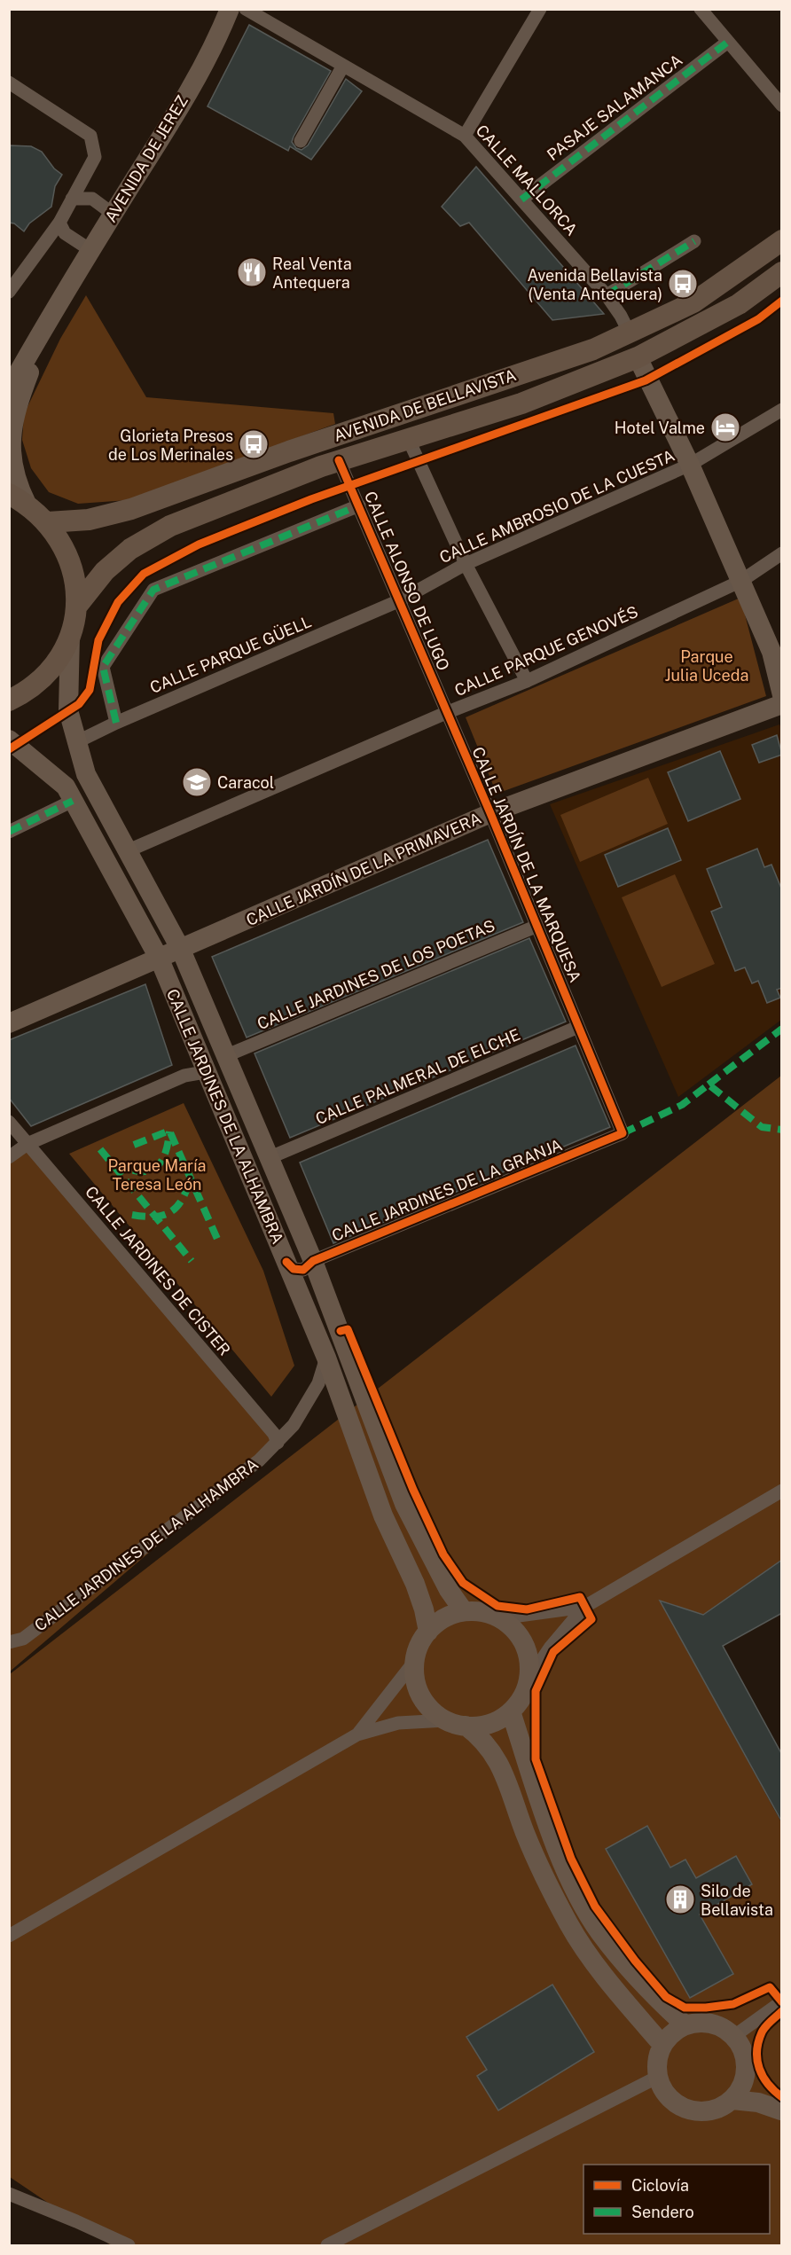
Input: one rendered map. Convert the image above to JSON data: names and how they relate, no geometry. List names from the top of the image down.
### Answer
{
  "streets": {
    "main road": ["AVENIDA DE BELLAVISTA"],
    "street": [
      "PASAJE SALAMANCA",
      "AVENIDA DE JEREZ",
      "CALLE MALLORCA",
      "CALLE AMBROSIO DE LA CUESTA",
      "CALLE ALONSO DE LUGO",
      "CALLE PARQUE GENOVÉS",
      "CALLE PARQUE GÜELL",
      "CALLE JARDÍN DE LA MARQUESA",
      "CALLE JARDÍN DE LA PRIMAVERA",
      "CALLE JARDINES DE LOS POETAS",
      "CALLE PALMERAL DE ELCHE",
      "CALLE JARDINES DE LA ALHAMBRA",
      "CALLE JARDINES DE LA GRANJA",
      "CALLE JARDINES DE CISTER"
    ]
  },
  "crossings": [
    ["PASAJE SALAMANCA", "CALLE MALLORCA"],
    ["CALLE MALLORCA", "AVENIDA DE BELLAVISTA"],
    ["AVENIDA DE BELLAVISTA", "CALLE ALONSO DE LUGO"],
    ["CALLE AMBROSIO DE LA CUESTA", "CALLE ALONSO DE LUGO"],
    ["CALLE AMBROSIO DE LA CUESTA", "CALLE PARQUE GÜELL"],
    ["CALLE ALONSO DE LUGO", "CALLE PARQUE GENOVÉS"],
    ["CALLE ALONSO DE LUGO", "CALLE PARQUE GÜELL"],
    ["CALLE ALONSO DE LUGO", "CALLE JARDÍN DE LA MARQUESA"],
    ["CALLE PARQUE GENOVÉS", "CALLE JARDÍN DE LA MARQUESA"],
    ["CALLE PARQUE GENOVÉS", "CALLE JARDINES DE LA ALHAMBRA"],
    ["CALLE PARQUE GÜELL", "CALLE JARDINES DE LA ALHAMBRA"],
    ["CALLE JARDÍN DE LA MARQUESA", "CALLE JARDÍN DE LA PRIMAVERA"],
    ["CALLE JARDÍN DE LA MARQUESA", "CALLE JARDINES DE LOS POETAS"],
    ["CALLE JARDÍN DE LA MARQUESA", "CALLE PALMERAL DE ELCHE"],
    ["CALLE JARDÍN DE LA MARQUESA", "CALLE JARDINES DE LA GRANJA"],
    ["CALLE JARDÍN DE LA PRIMAVERA", "CALLE JARDINES DE LA ALHAMBRA"],
    ["CALLE JARDINES DE LOS POETAS", "CALLE JARDINES DE LA ALHAMBRA"],
    ["CALLE PALMERAL DE ELCHE", "CALLE JARDINES DE LA ALHAMBRA"],
    ["CALLE JARDINES DE LA ALHAMBRA", "CALLE JARDINES DE LA GRANJA"],
    ["CALLE JARDINES DE LA ALHAMBRA", "CALLE JARDINES DE CISTER"]
  ],
  "parks": ["Parque Julia Uceda", "Parque María Teresa León"],
  "places": {
    "restaurant": ["Real Venta Antequera"],
    "bus stop": ["Avenida Bellavista (Venta Antequera)", "Glorieta Presos de Los Merinales"],
    "hotel": ["Hotel Valme"],
    "school or university": ["Caracol"],
    "building": ["Silo de Bellavista"]
  },
  "legend": ["Ciclovía", "Sendero"]
}
